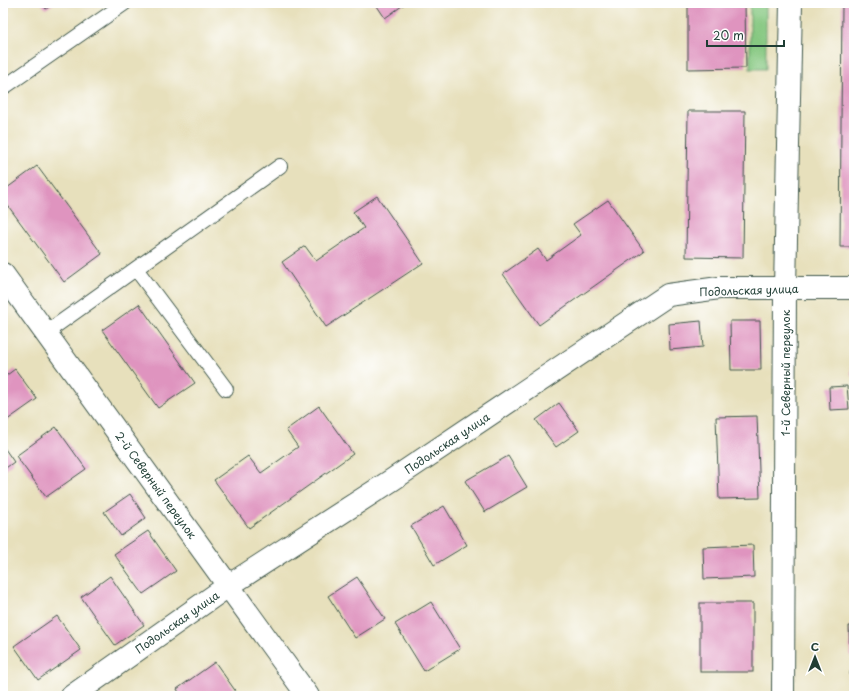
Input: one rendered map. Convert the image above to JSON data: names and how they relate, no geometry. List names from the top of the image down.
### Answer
{
  "streets": {
    "street": ["Подольская улица", "1-й Северный переулок", "2-й Северный переулок"]
  },
  "crossings": [
    ["Подольская улица", "1-й Северный переулок"],
    ["Подольская улица", "2-й Северный переулок"]
  ],
  "scale_bar": "20 m",
  "north": "top"
}
